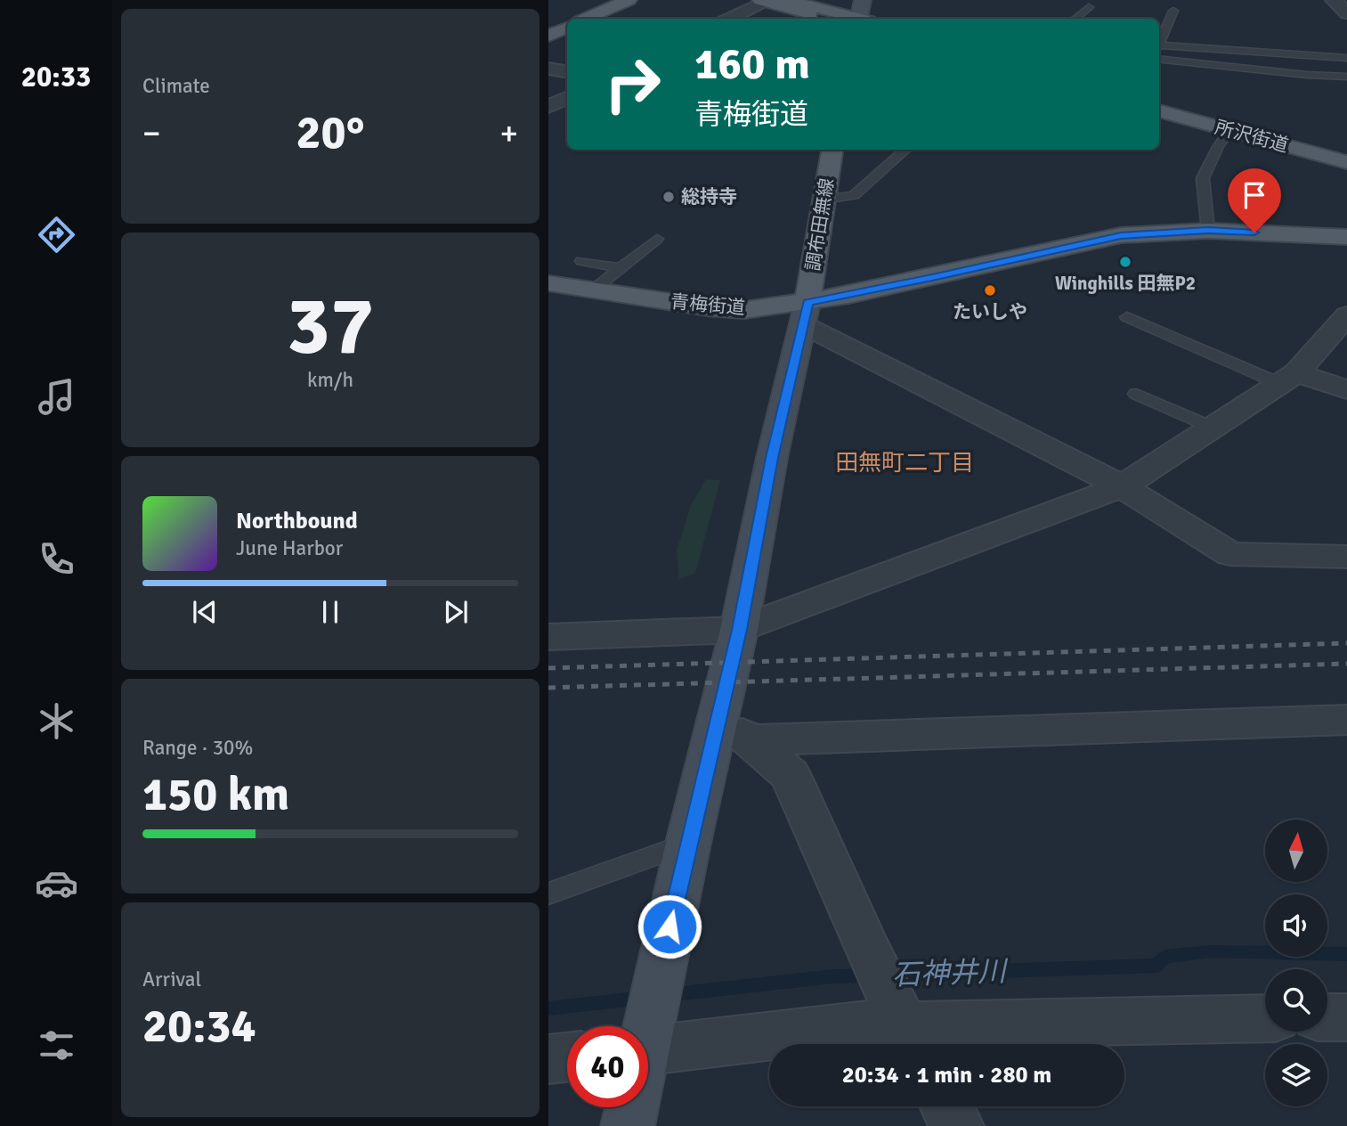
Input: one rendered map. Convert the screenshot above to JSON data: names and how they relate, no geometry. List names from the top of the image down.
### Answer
{
  "streets": {
    "main road": ["所沢街道", "調布田無線", "青梅街道"]
  },
  "crossings": [
    ["調布田無線", "青梅街道"]
  ],
  "districts": ["田無町二丁目"],
  "water": ["石神井川"],
  "places": ["総持寺", "Winghills 田無P2", "たいしや"],
  "north": "top",
  "page": {
    "tabs": "20:33",
    "tile": [
      "Climate",
      ["37", "km/h"],
      ["Range · 30%", "150 km"],
      ["Arrival", "20:34"]
    ],
    "turn": ["160 m", "青梅街道"],
    "heat": ["−", "20°", "+"],
    "song": ["Northbound", "June Harbor"],
    "limit": "40",
    "trip": "20:34 · 1 min · 280 m"
  }
}
